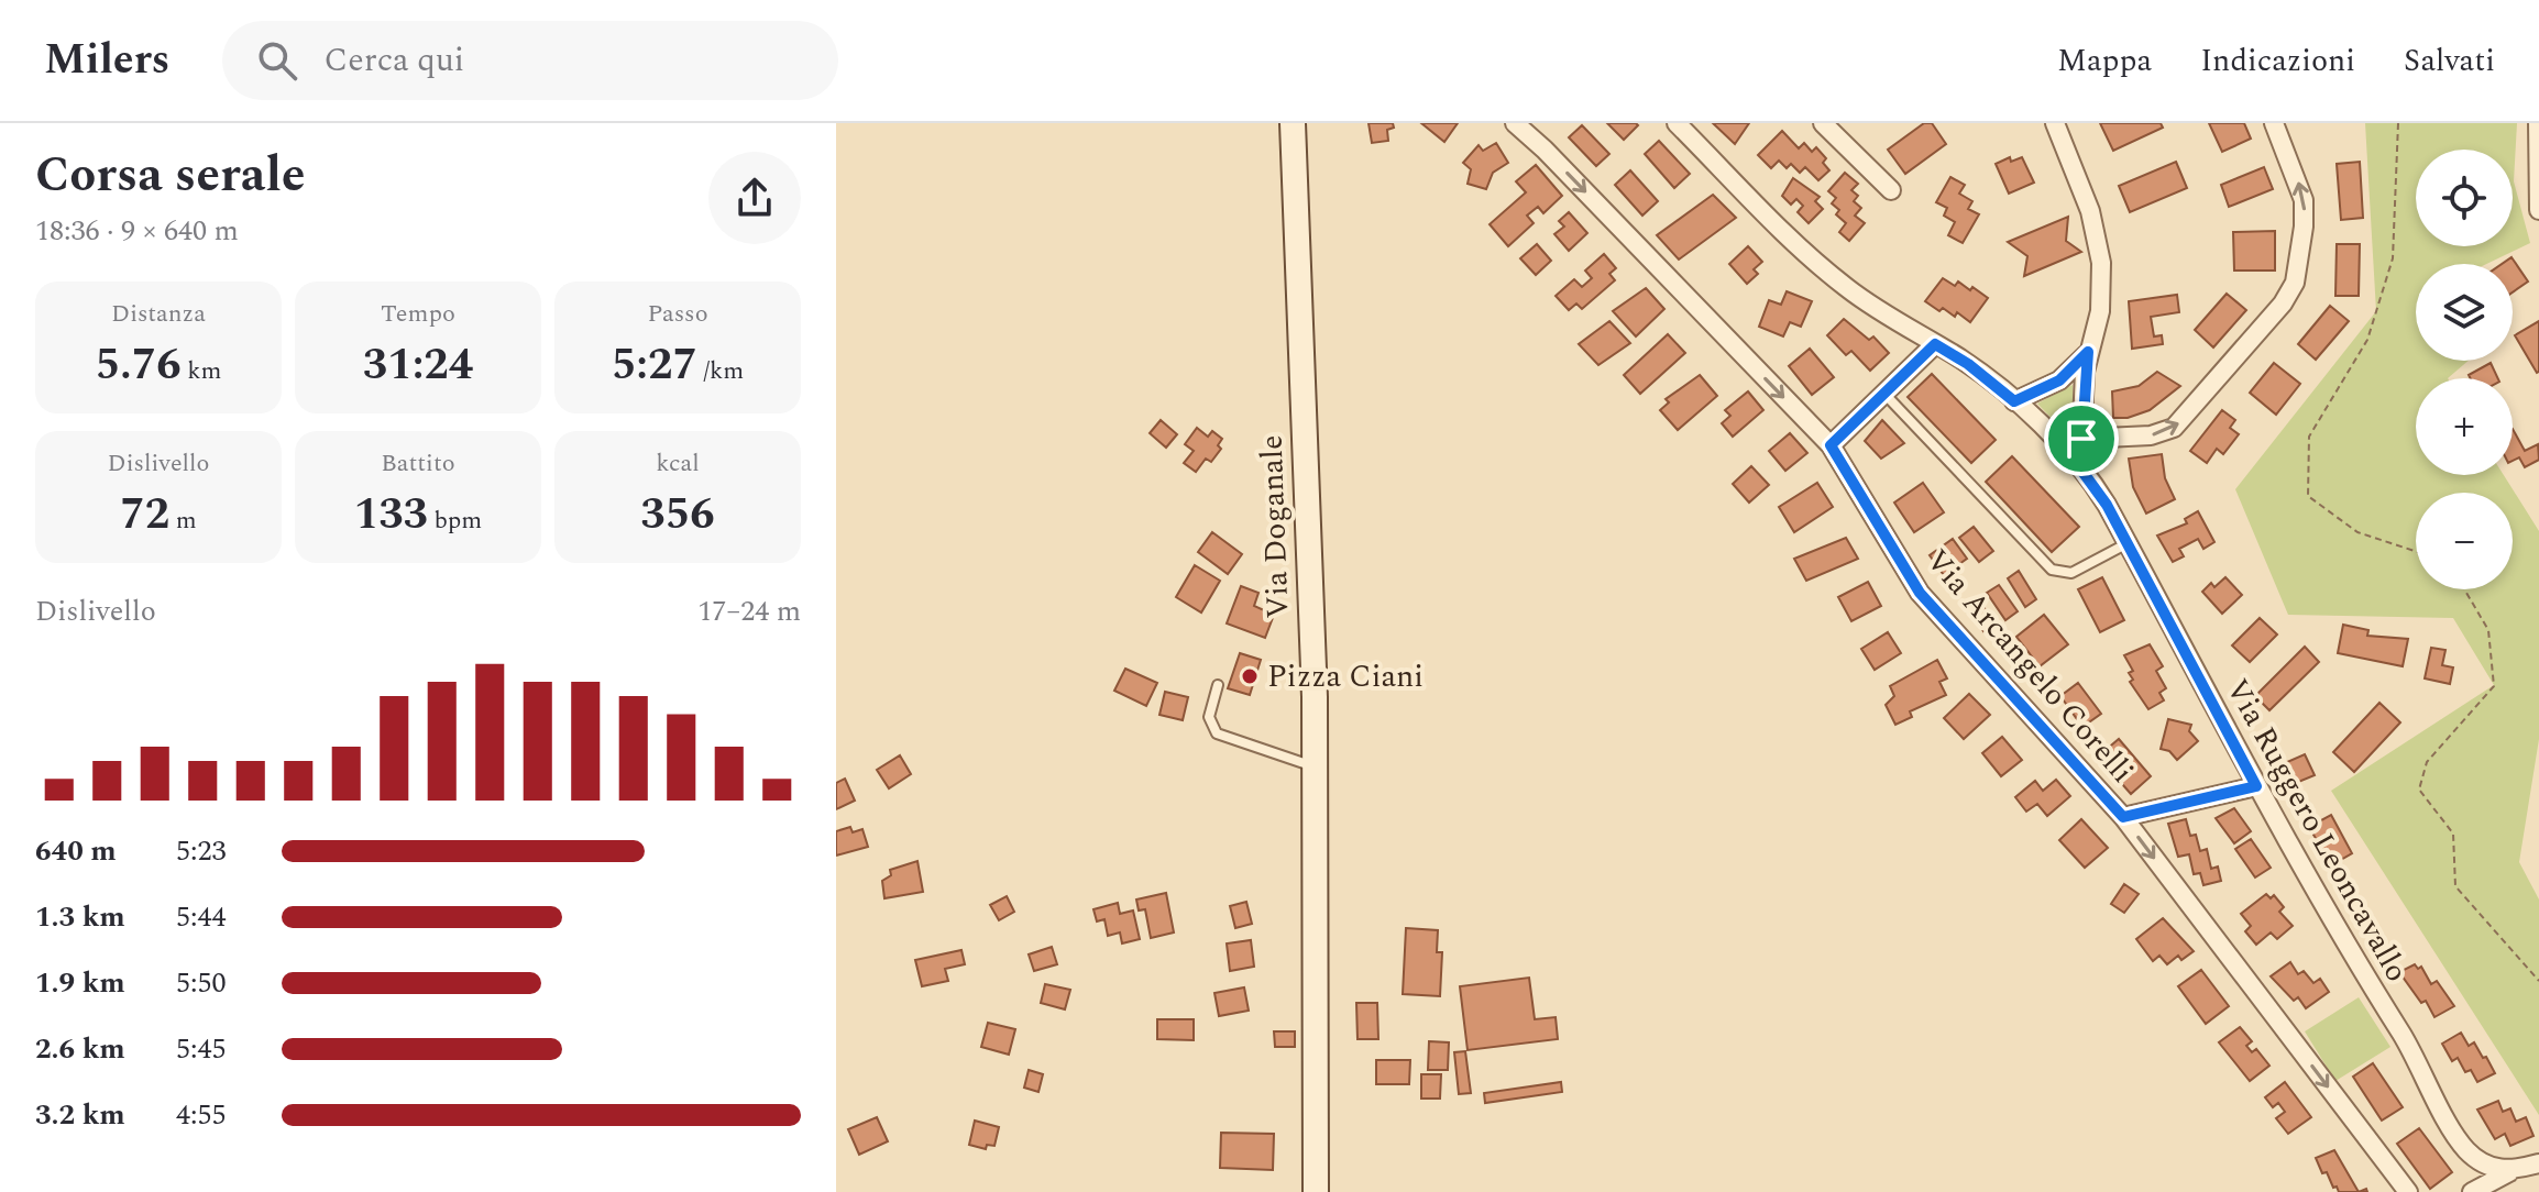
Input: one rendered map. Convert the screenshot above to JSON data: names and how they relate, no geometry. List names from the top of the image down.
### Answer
{
  "streets": {
    "main road": ["Via Doganale"],
    "street": ["Via Arcangelo Corelli", "Via Ruggero Leoncavallo"]
  },
  "one_way": ["Via Arcangelo Corelli"],
  "places": ["Pizza Ciani"],
  "page": {
    "header": "Milers",
    "search": "Cerca qui",
    "nav": ["Mappa", "Indicazioni", "Salvati"],
    "heading": ["Corsa serale", "18:36 · 9 × 640 m"],
    "map_buttons": ["+", "−"],
    "stats": [
      ["Distanza", "5.76 km"],
      ["Tempo", "31:24"],
      ["Passo", "5:27 /km"],
      ["Dislivello", "72 m"],
      ["Battito", "133 bpm"],
      ["kcal", "356"]
    ],
    "chart": ["Dislivello", "17–24 m"],
    "list": [
      {
        "name": "640 m",
        "note": "5:23"
      },
      {
        "name": "1.3 km",
        "note": "5:44"
      },
      {
        "name": "1.9 km",
        "note": "5:50"
      },
      {
        "name": "2.6 km",
        "note": "5:45"
      },
      {
        "name": "3.2 km",
        "note": "4:55"
      }
    ]
  }
}
